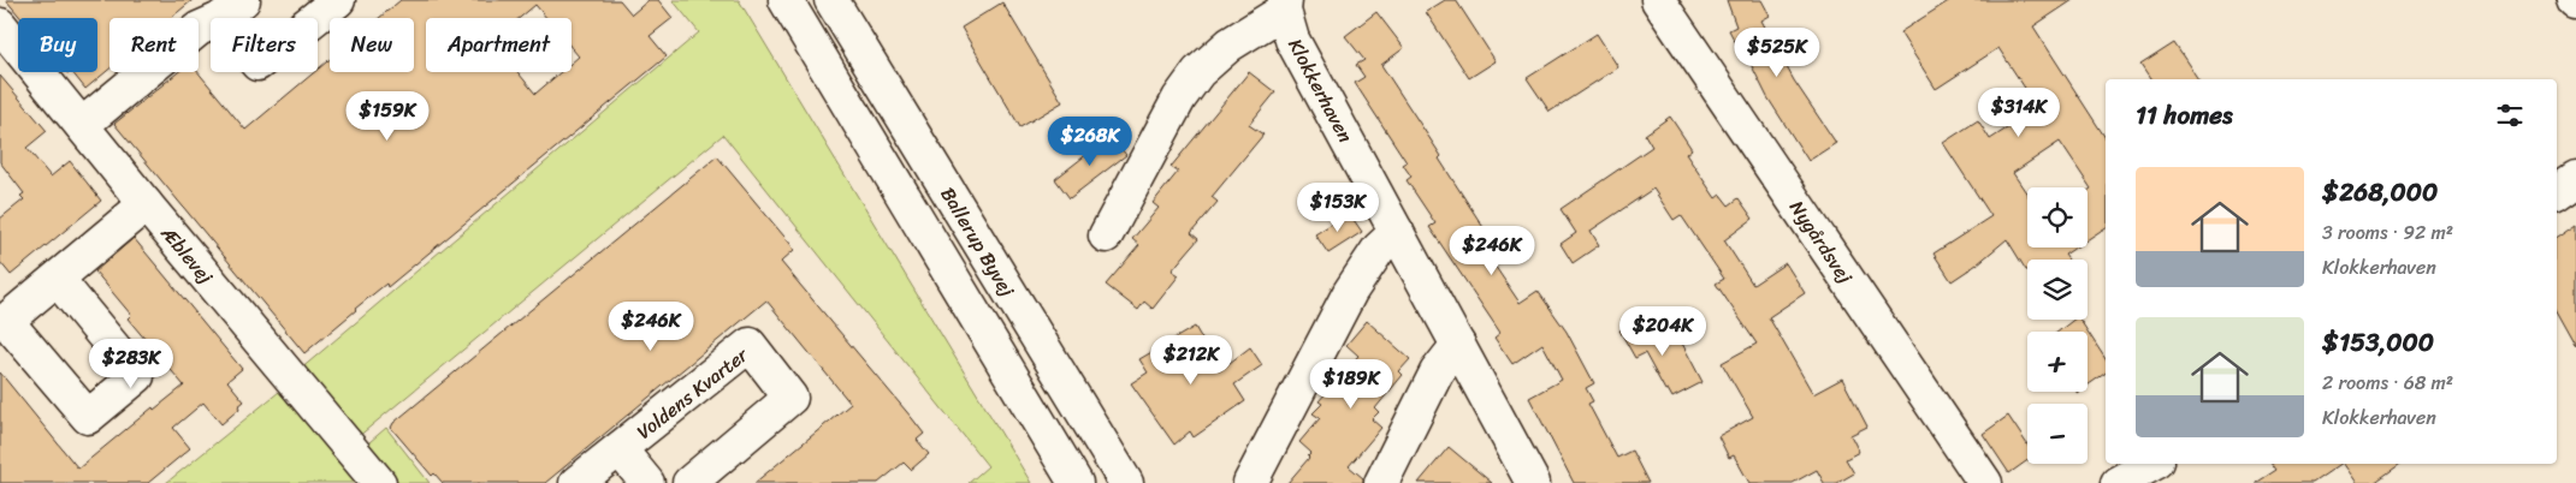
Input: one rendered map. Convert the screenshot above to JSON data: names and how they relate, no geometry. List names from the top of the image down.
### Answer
{
  "streets": {
    "street": [
      "Klokkerhaven",
      "Ballerup Byvej",
      "Nygårdsvej",
      "Æblevej",
      "Voldens Kvarter"
    ]
  },
  "page": {
    "chip": [
      "Buy",
      "Rent",
      "Filters",
      "New",
      "Apartment"
    ],
    "price": [
      "$525K",
      "$314K",
      "$159K",
      "$268K",
      "$153K",
      "$246K",
      "$246K",
      "$204K",
      "$212K",
      "$283K",
      "$189K"
    ],
    "heading": "11 homes",
    "list": [
      {
        "name": "$268,000",
        "note": "3 rooms · 92 m² · Klokkerhaven"
      },
      {
        "name": "$153,000",
        "note": "2 rooms · 68 m² · Klokkerhaven"
      }
    ],
    "map_buttons": ["+", "−"]
  }
}
